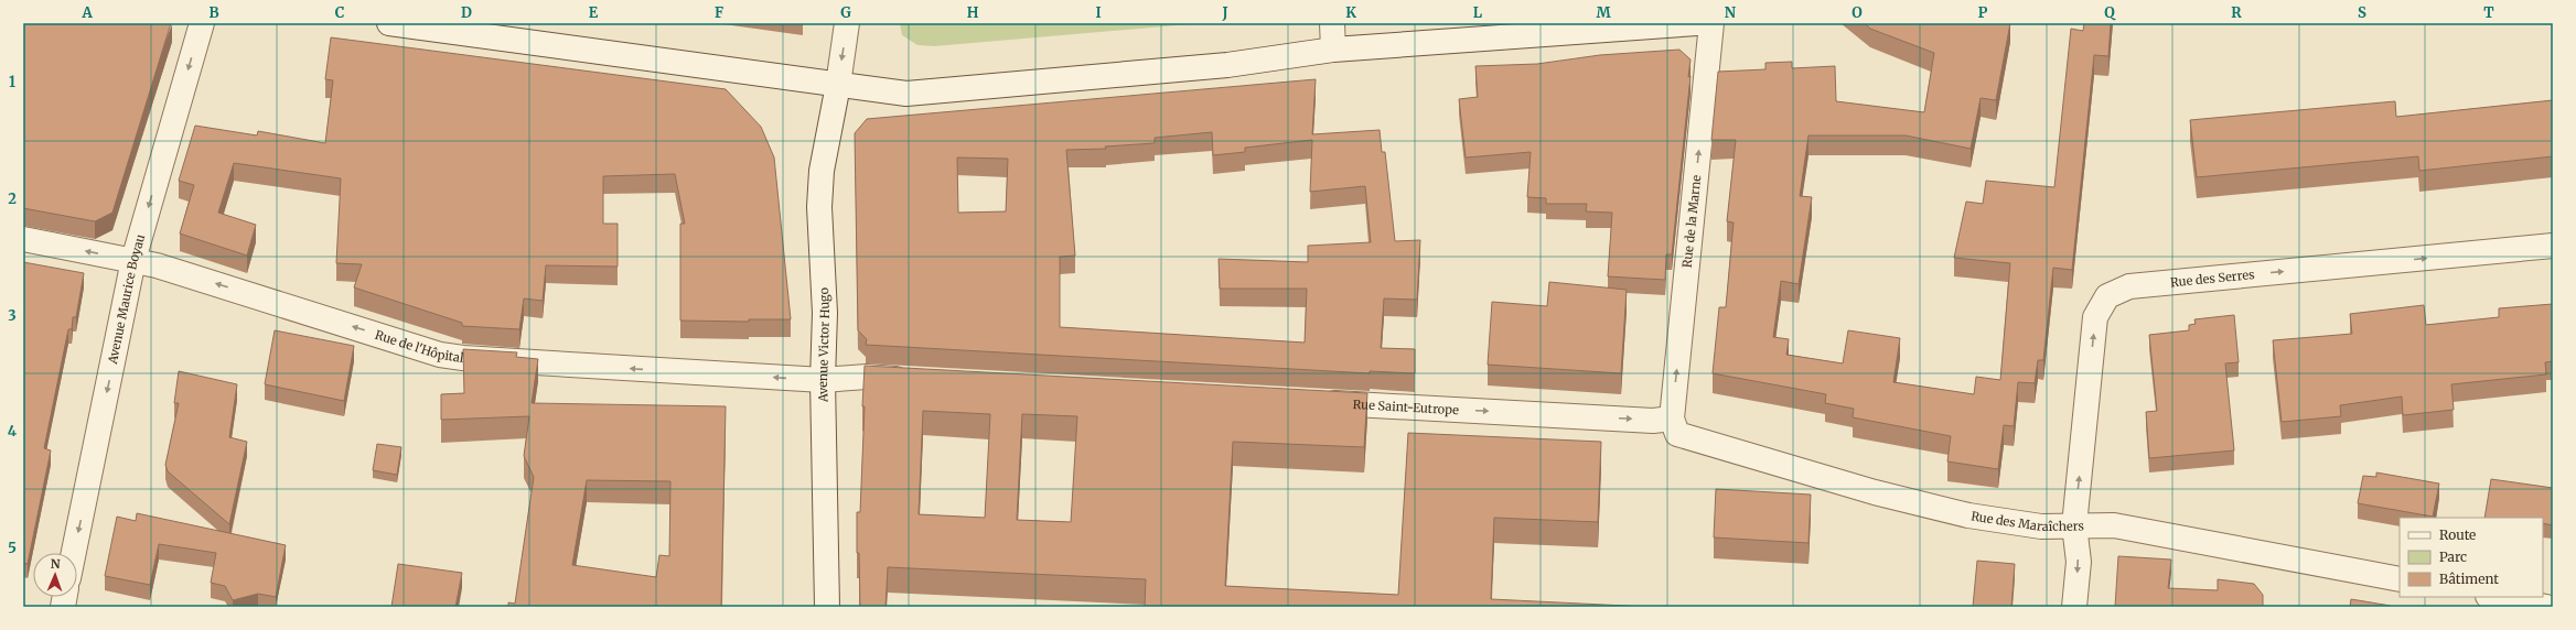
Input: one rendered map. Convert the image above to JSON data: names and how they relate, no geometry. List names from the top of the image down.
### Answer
{
  "streets": {
    "street": [
      "Rue de la Marne",
      "Rue des Serres",
      "Avenue Maurice Boyau",
      "Rue de l'Hôpital",
      "Avenue Victor Hugo",
      "Rue Saint-Eutrope",
      "Rue des Maraîchers"
    ]
  },
  "crossings": [
    ["Rue de la Marne", "Rue Saint-Eutrope"],
    ["Rue de la Marne", "Rue des Maraîchers"],
    ["Rue des Serres", "Rue des Maraîchers"],
    ["Avenue Maurice Boyau", "Rue de l'Hôpital"],
    ["Rue de l'Hôpital", "Avenue Victor Hugo"],
    ["Rue Saint-Eutrope", "Rue des Maraîchers"]
  ],
  "one_way": [
    "Rue de la Marne",
    "Avenue Maurice Boyau",
    "Rue de l'Hôpital",
    "Rue Saint-Eutrope"
  ],
  "legend": ["Route", "Parc", "Bâtiment"],
  "north": "top",
  "grid": {
    "columns": [
      "A",
      "B",
      "C",
      "D",
      "E",
      "F",
      "G",
      "H",
      "I",
      "J",
      "K",
      "L",
      "M",
      "N",
      "O",
      "P",
      "Q",
      "R",
      "S",
      "T"
    ],
    "rows": [
      "1",
      "2",
      "3",
      "4",
      "5"
    ]
  }
}
